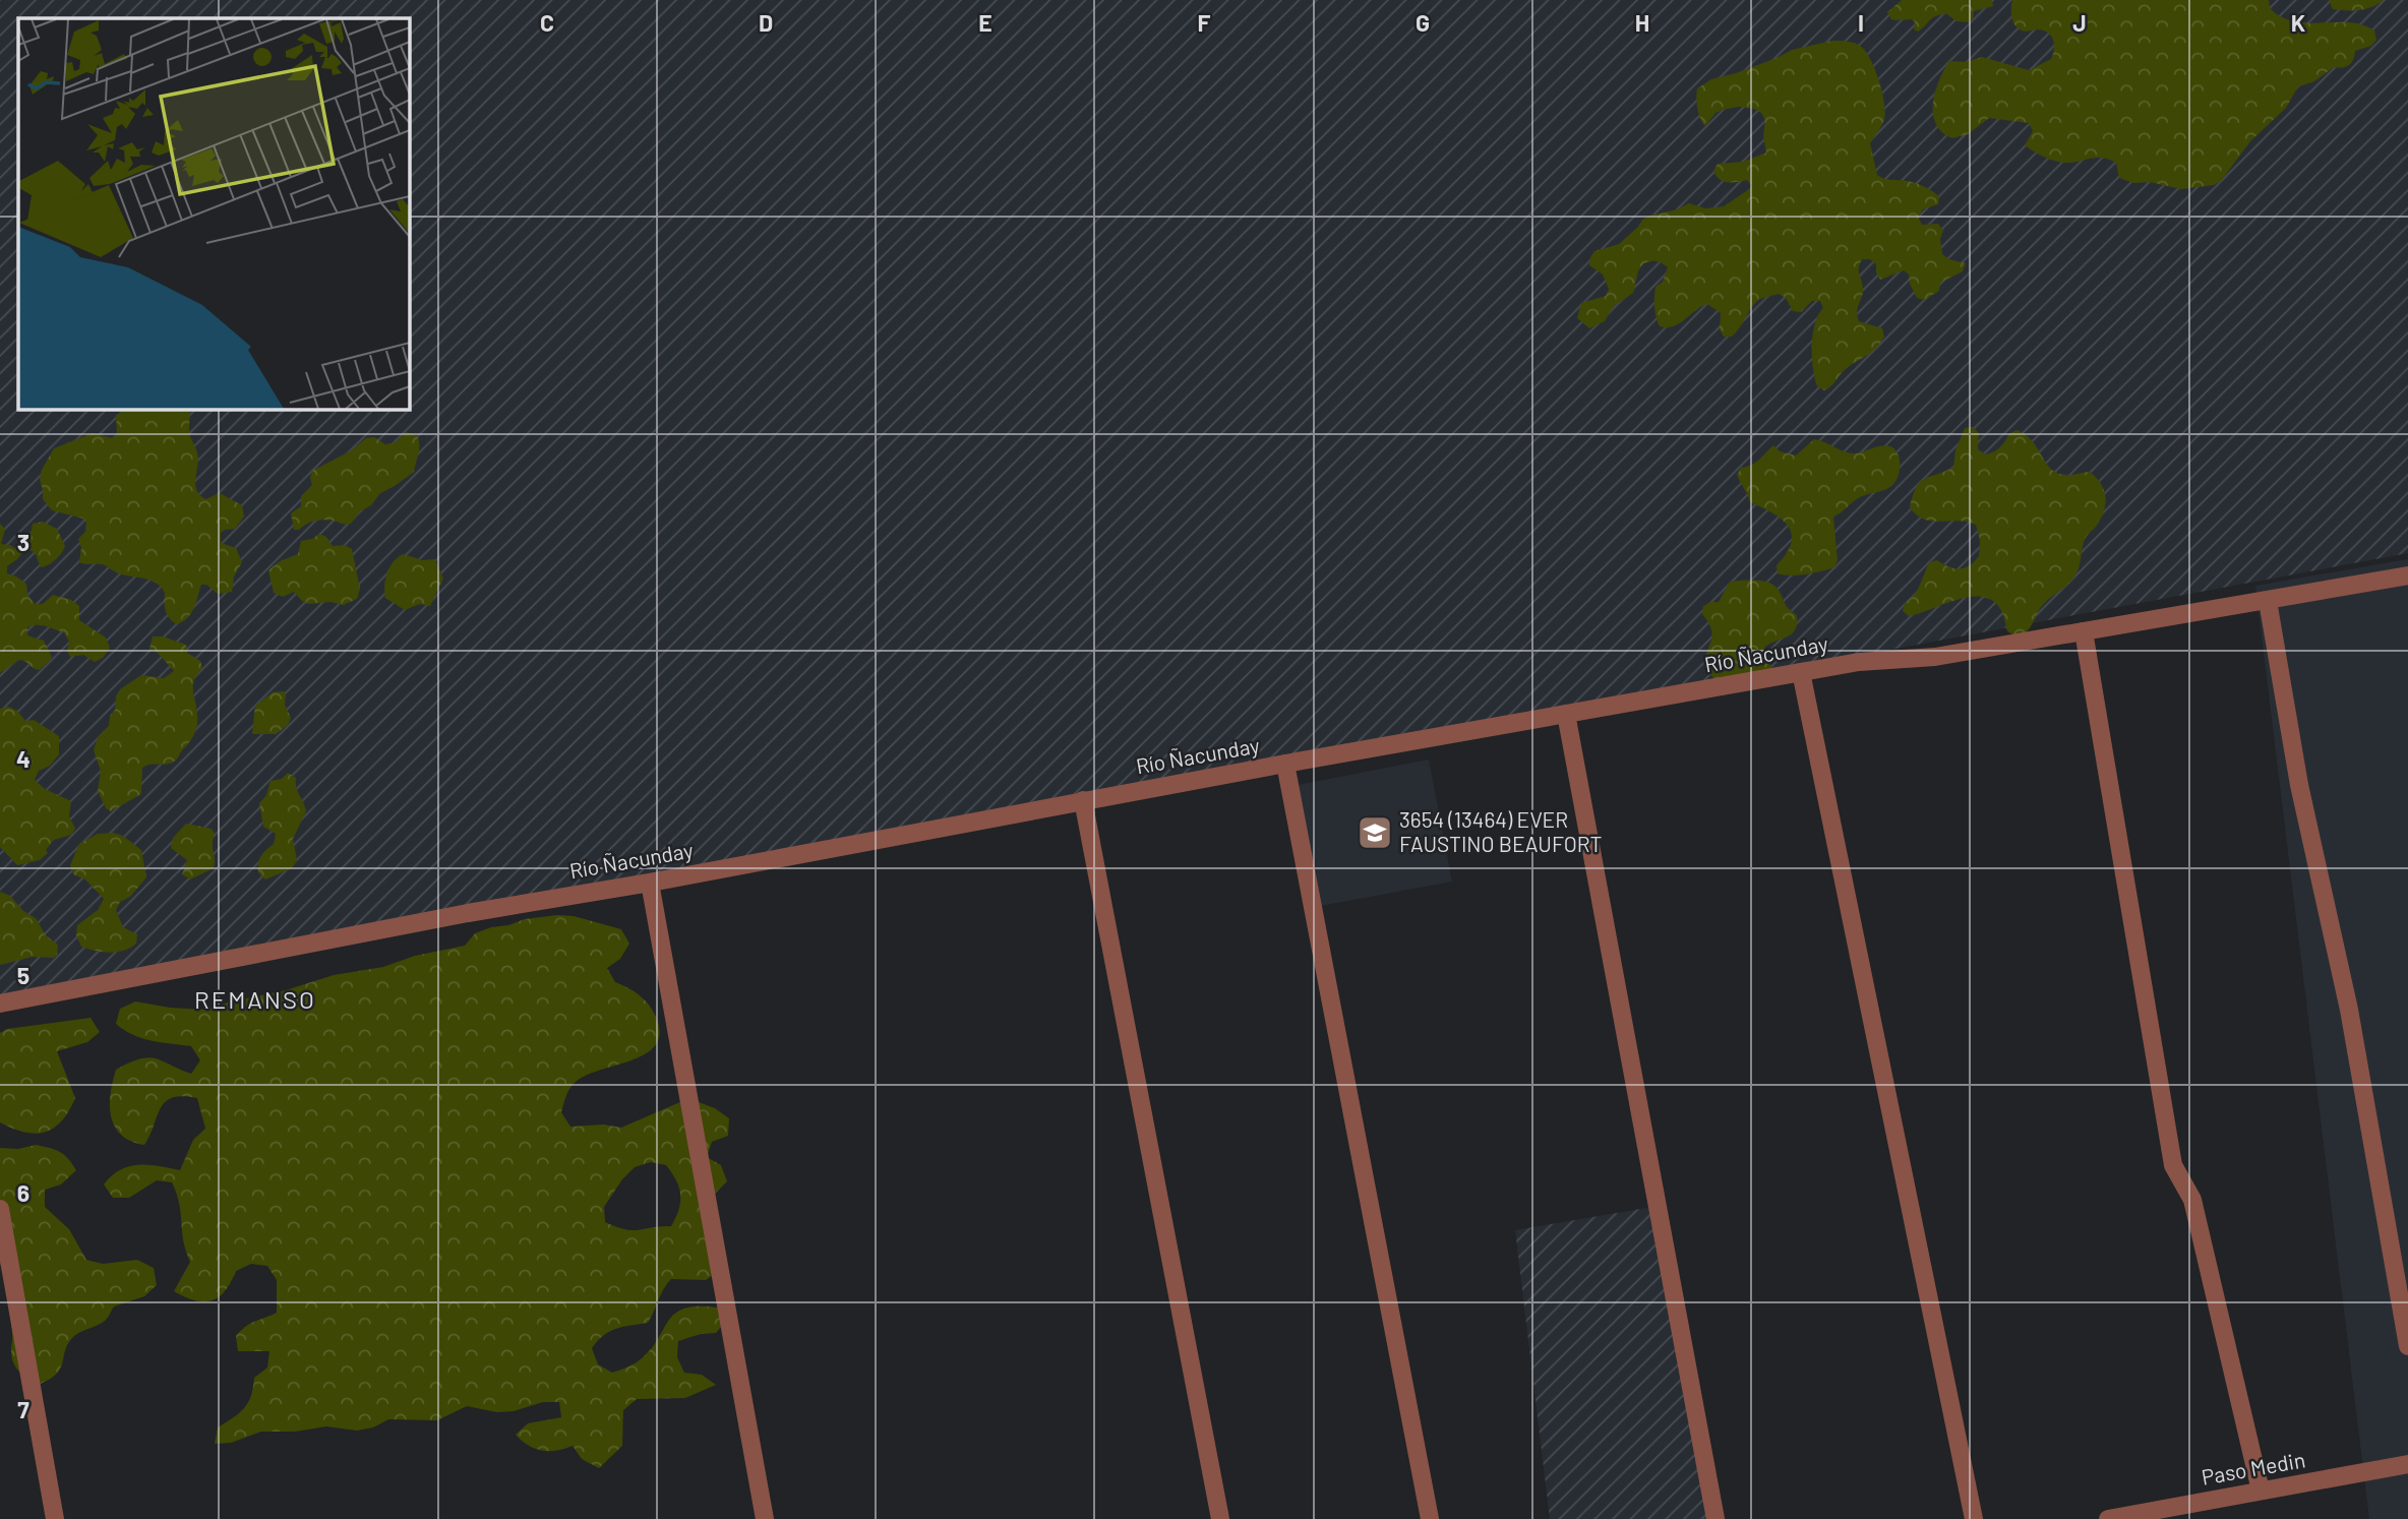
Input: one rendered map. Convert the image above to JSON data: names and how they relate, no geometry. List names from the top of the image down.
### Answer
{
  "streets": {
    "street": ["Río Ñacunday", "Paso Medin"]
  },
  "districts": ["REMANSO"],
  "places": {
    "school or university": ["3654 (13464) EVER FAUSTINO BEAUFORT"]
  },
  "grid": {
    "columns": [
      "C",
      "D",
      "E",
      "F",
      "G",
      "H",
      "I",
      "J",
      "K"
    ],
    "rows": [
      "3",
      "4",
      "5",
      "6",
      "7"
    ]
  }
}
